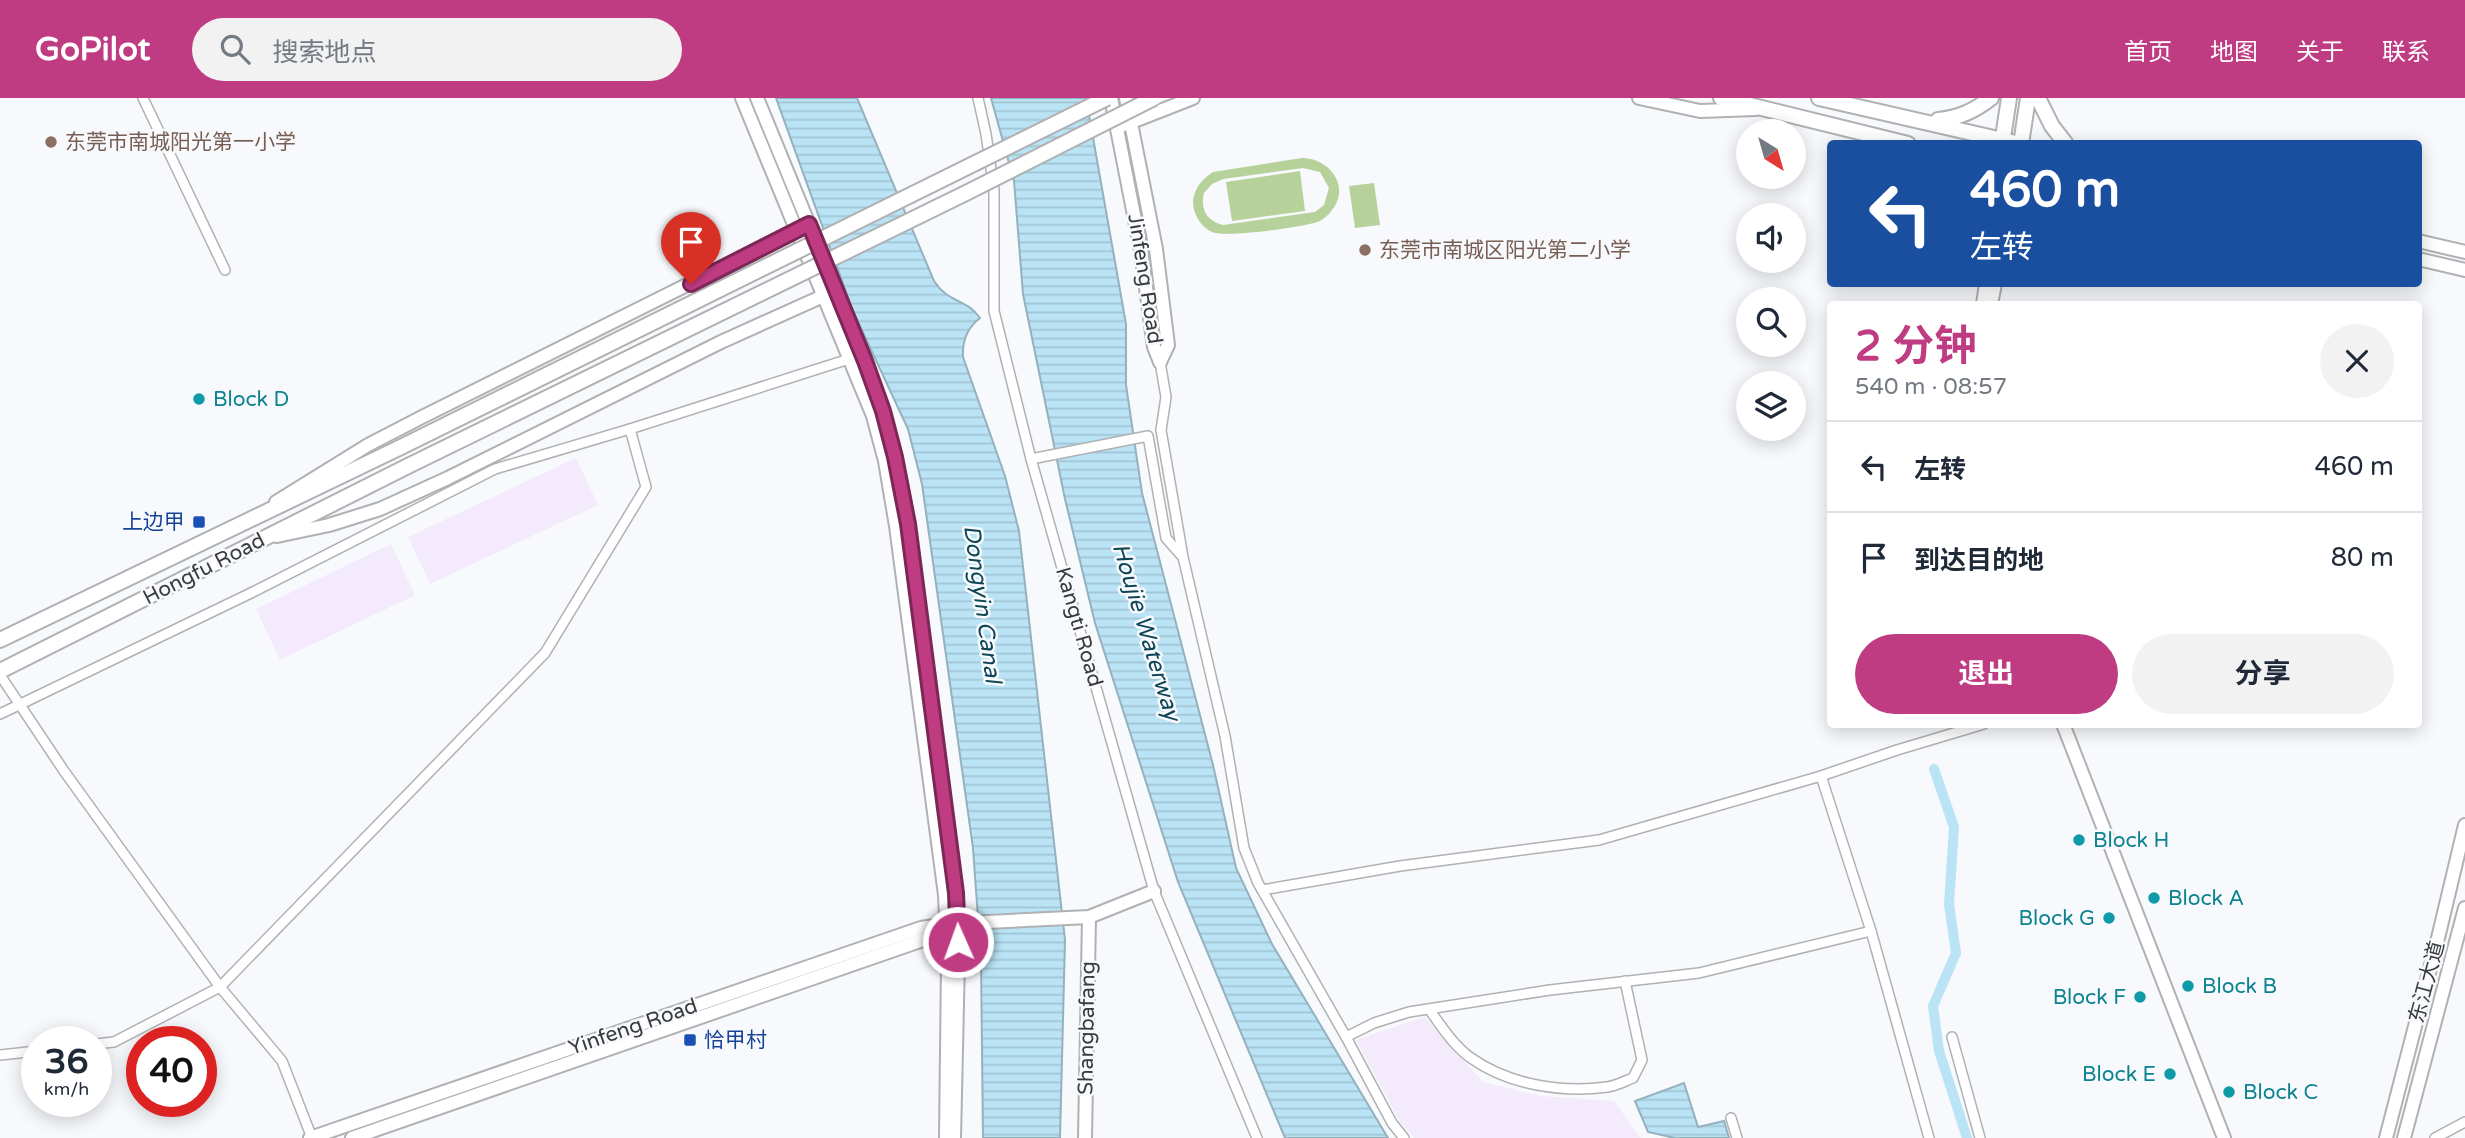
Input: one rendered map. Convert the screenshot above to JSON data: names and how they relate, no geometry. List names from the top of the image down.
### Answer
{
  "streets": {
    "main road": ["Hongfu Road"],
    "street": [
      "Jinfeng Road",
      "Kangti Road",
      "东江大道",
      "Yinfeng Road",
      "Shangbafang"
    ]
  },
  "crossings": [
    ["Jinfeng Road", "Hongfu Road"]
  ],
  "water": ["Dongyin Canal", "Houjie Waterway"],
  "places": {
    "other": [
      "东莞市南城阳光第一小学",
      "东莞市南城区阳光第二小学",
      "Block D",
      "Block H",
      "Block A",
      "Block G",
      "Block B",
      "Block F",
      "Block E",
      "Block C"
    ],
    "transit": ["上边甲", "恰甲村"]
  },
  "north": "bottom right",
  "page": {
    "header": "GoPilot",
    "search": "搜索地点",
    "nav": [
      "首页",
      "地图",
      "关于",
      "联系"
    ],
    "turn": ["460 m", "左转"],
    "heading": ["2 分钟", "540 m · 08:57"],
    "list": [
      {
        "name": "左转",
        "value": "460 m"
      },
      {
        "name": "到达目的地",
        "value": "80 m"
      }
    ],
    "buttons": ["退出", "分享"],
    "speed": "36 km/h",
    "limit": "40"
  }
}
